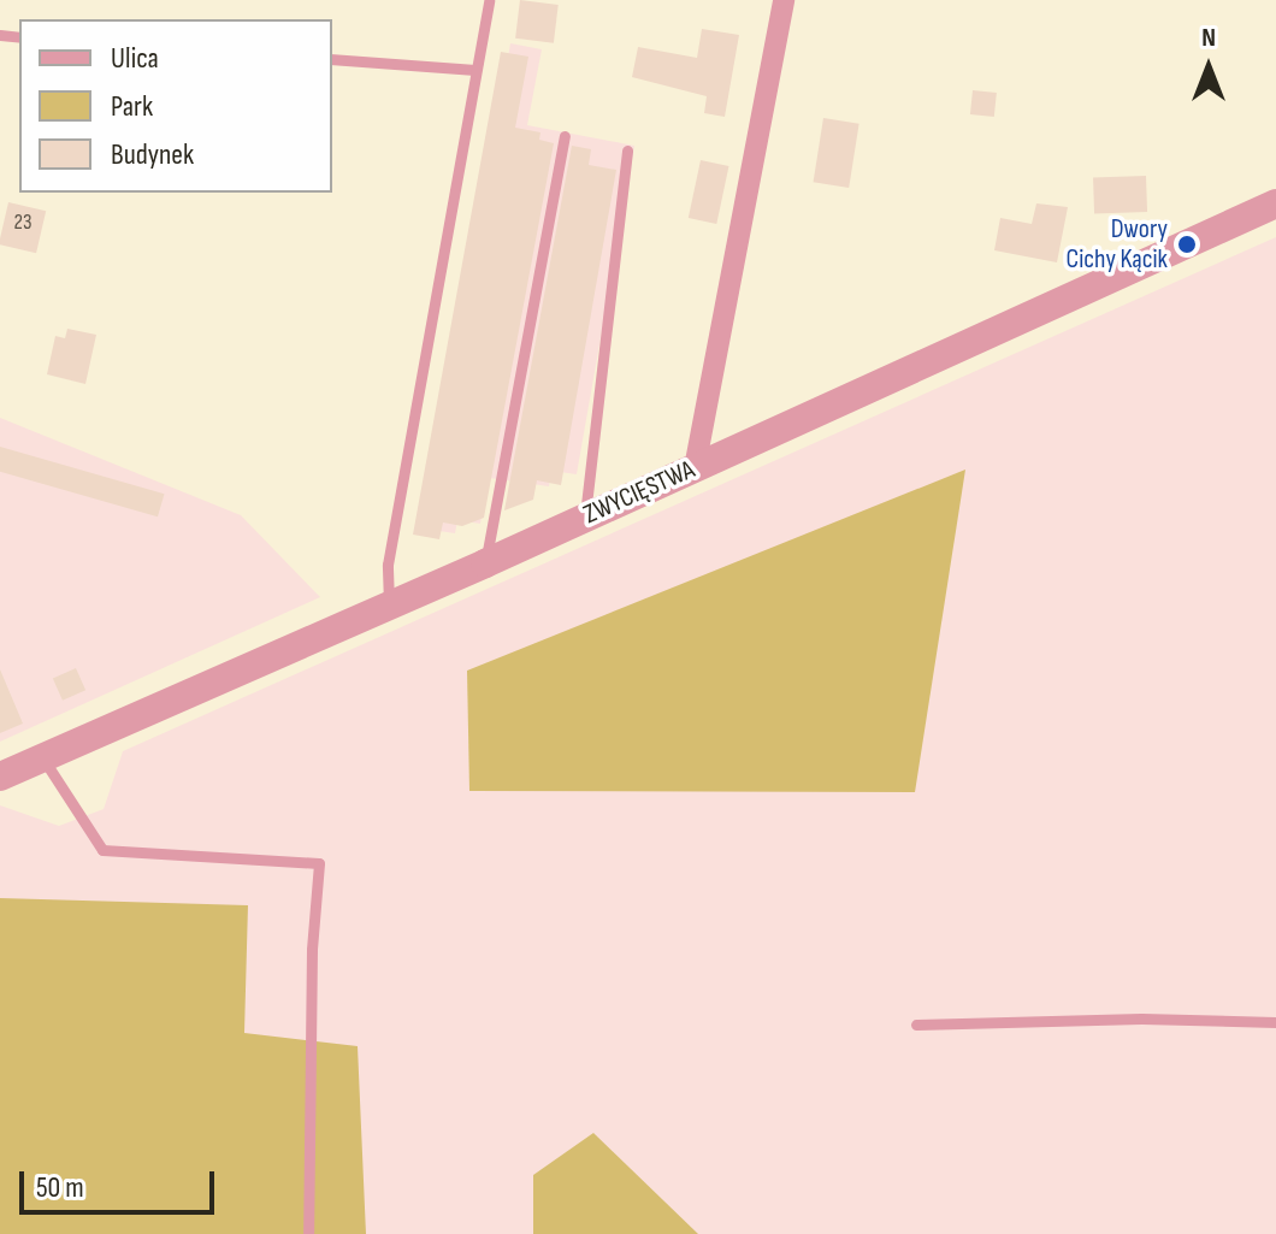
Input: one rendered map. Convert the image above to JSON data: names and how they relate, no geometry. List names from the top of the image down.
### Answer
{
  "streets": {
    "street": ["ZWYCIĘSTWA"]
  },
  "places": ["Dwory Cichy Kącik"],
  "house_numbers": ["23"],
  "legend": ["Ulica", "Park", "Budynek"],
  "scale_bar": "50 m",
  "north": "top"
}
